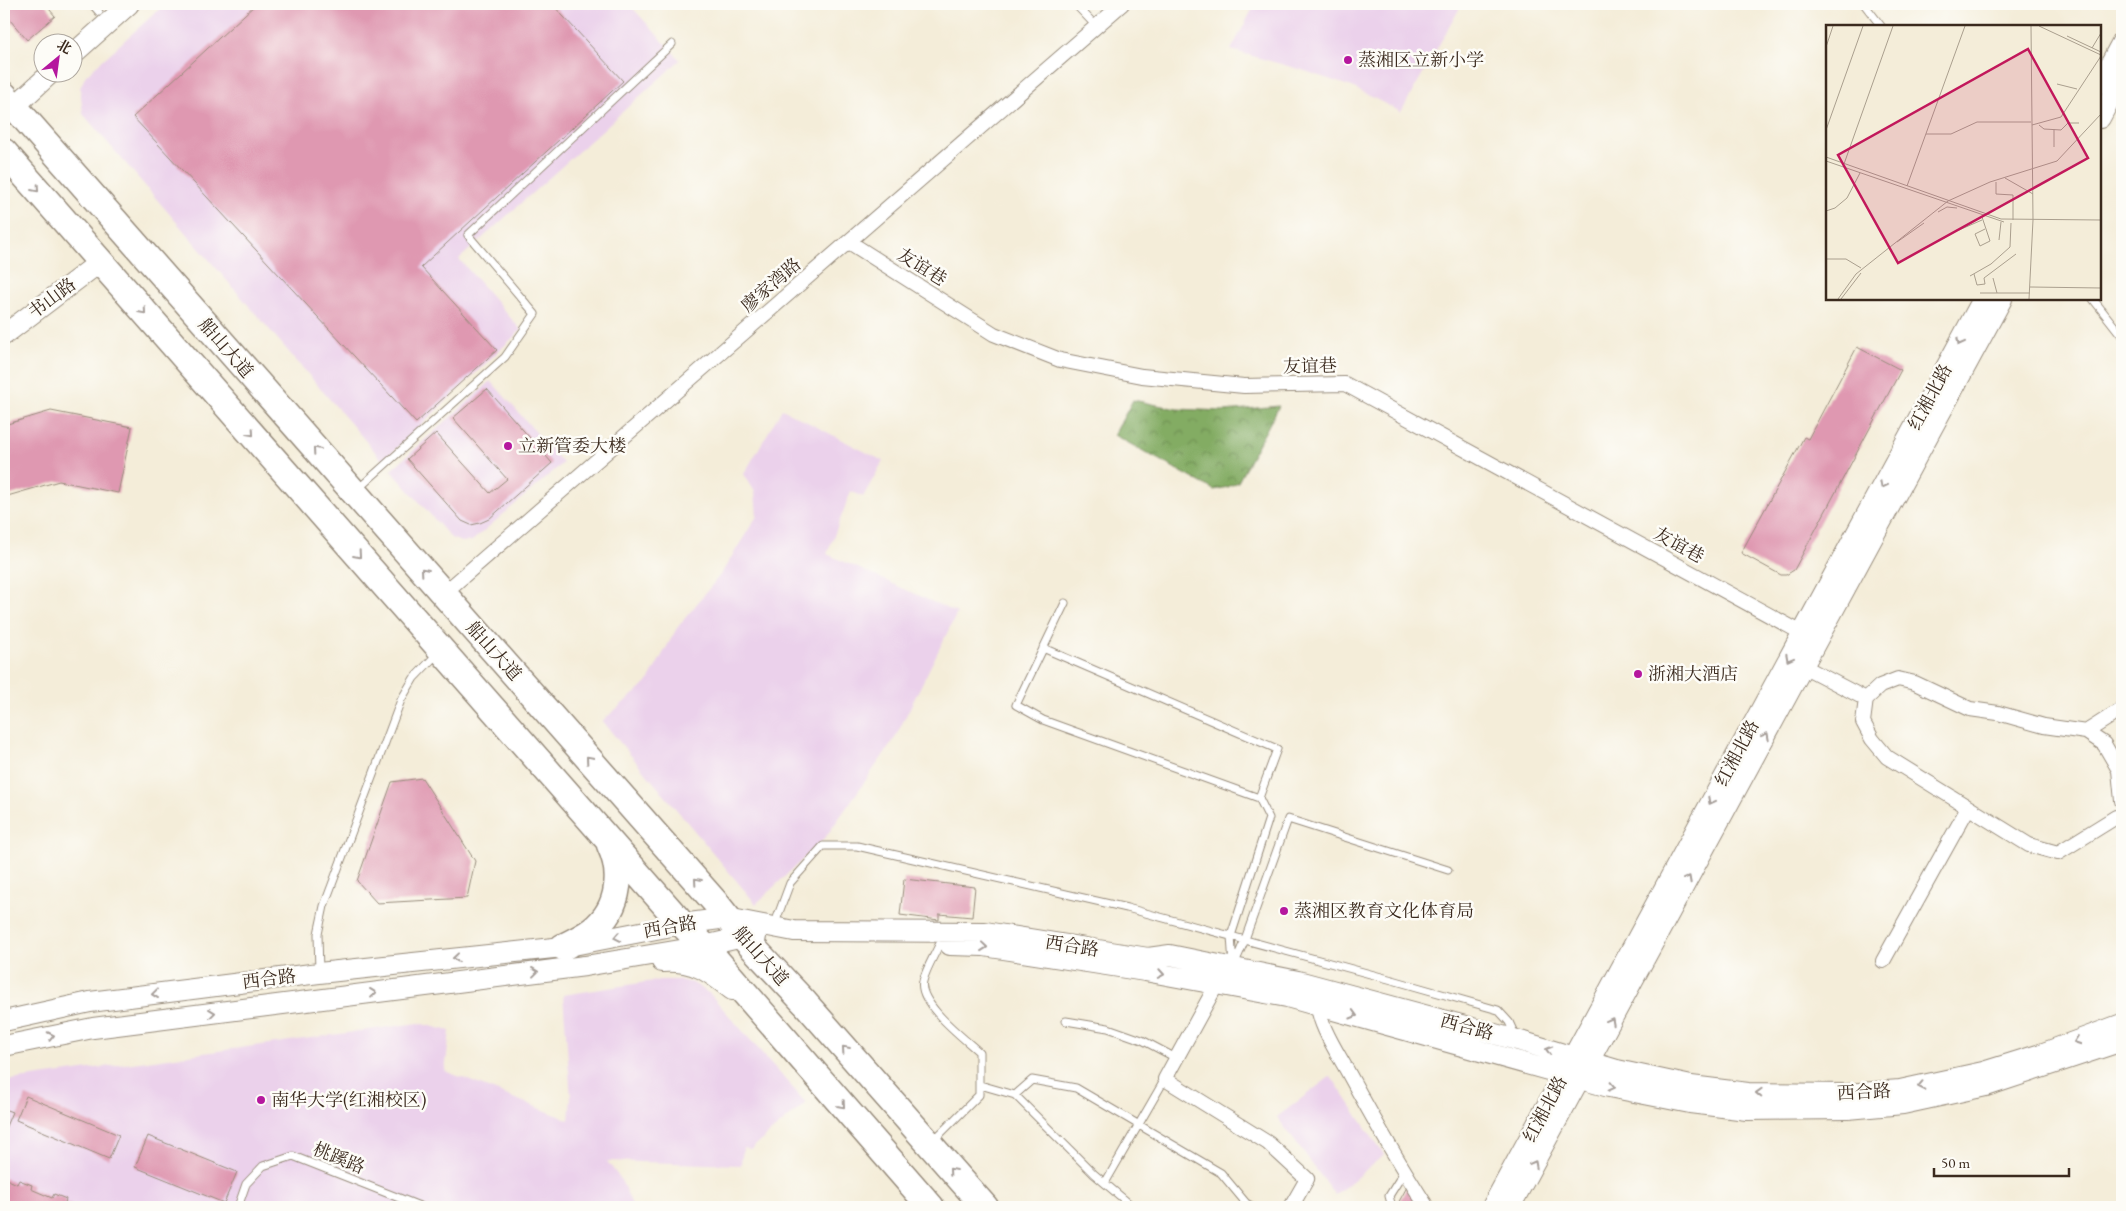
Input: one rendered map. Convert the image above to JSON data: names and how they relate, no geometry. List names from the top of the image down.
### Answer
{
  "streets": {
    "highway": ["船山大道"],
    "main road": ["书山路", "红湘北路", "西合路"],
    "street": ["友谊巷", "廖家湾路"],
    "lane": ["桃蹊路"]
  },
  "crossings": [
    ["友谊巷", "廖家湾路"],
    ["友谊巷", "红湘北路"],
    ["廖家湾路", "船山大道"],
    ["书山路", "船山大道"],
    ["船山大道", "西合路"],
    ["红湘北路", "西合路"]
  ],
  "places": [
    "蒸湘区立新小学",
    "立新管委大楼",
    "浙湘大酒店",
    "蒸湘区教育文化体育局",
    "南华大学(红湘校区)"
  ],
  "scale_bar": "50 m",
  "north": "top right"
}
